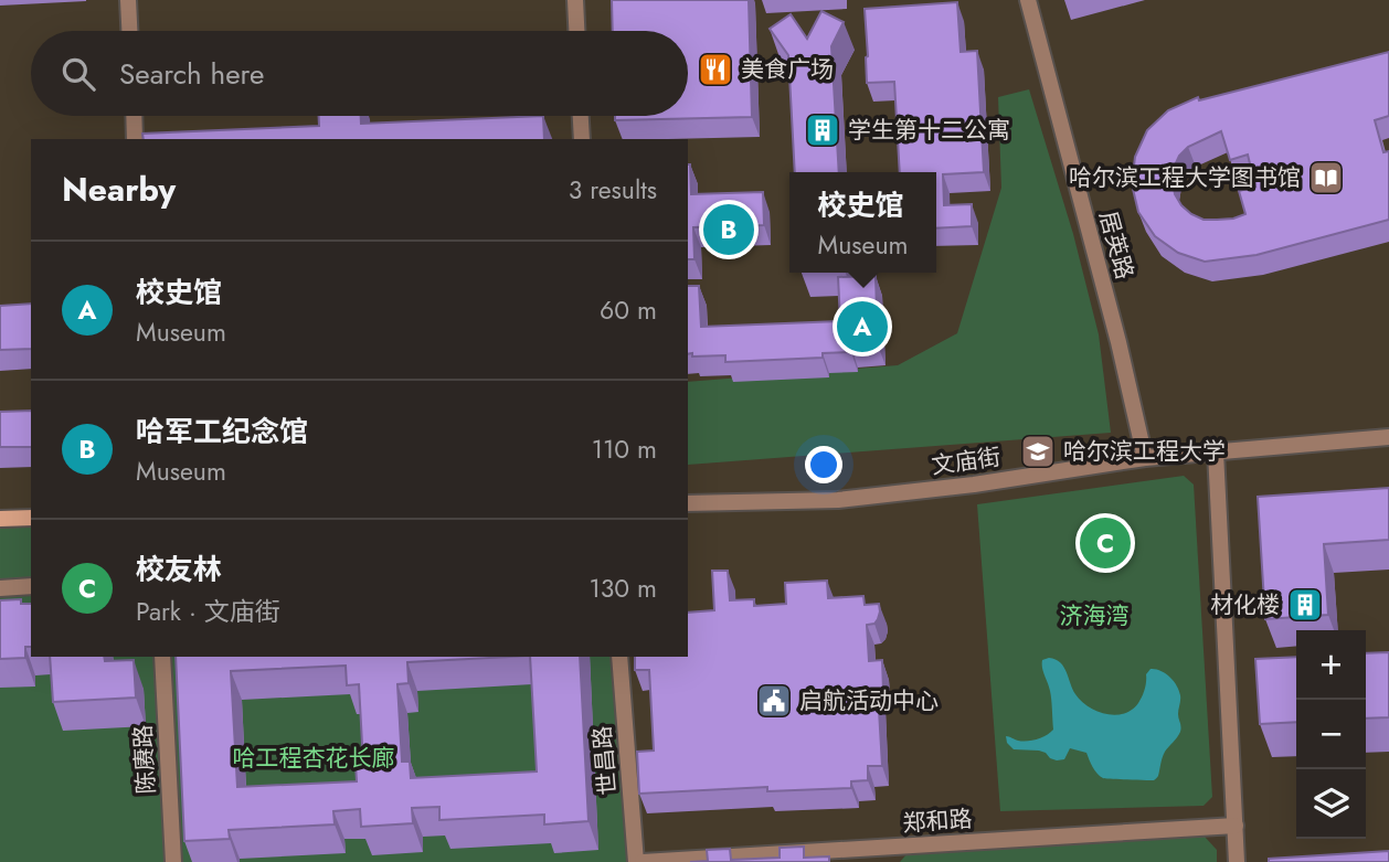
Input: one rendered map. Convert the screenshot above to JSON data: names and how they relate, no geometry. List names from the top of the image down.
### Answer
{
  "streets": {
    "street": [
      "居英路",
      "文庙街",
      "陈赓路",
      "世昌路",
      "郑和路"
    ]
  },
  "crossings": [
    ["居英路", "文庙街"]
  ],
  "parks": ["济海湾", "哈工程杏花长廊"],
  "places": {
    "restaurant": ["美食广场"],
    "building": ["学生第十二公寓", "材化楼"],
    "library": ["哈尔滨工程大学图书馆"],
    "school or university": ["哈尔滨工程大学"],
    "public building": ["启航活动中心"]
  },
  "page": {
    "search": "Search here",
    "heading": ["Nearby", "3 results"],
    "popup": ["校史馆", "Museum"],
    "pins": ["B", "A", "C"],
    "list": [
      {
        "mark": "A",
        "name": "校史馆",
        "note": "Museum",
        "value": "60 m"
      },
      {
        "mark": "B",
        "name": "哈军工纪念馆",
        "note": "Museum",
        "value": "110 m"
      },
      {
        "mark": "C",
        "name": "校友林",
        "note": "Park · 文庙街",
        "value": "130 m"
      }
    ],
    "map_buttons": ["+", "−"]
  }
}
